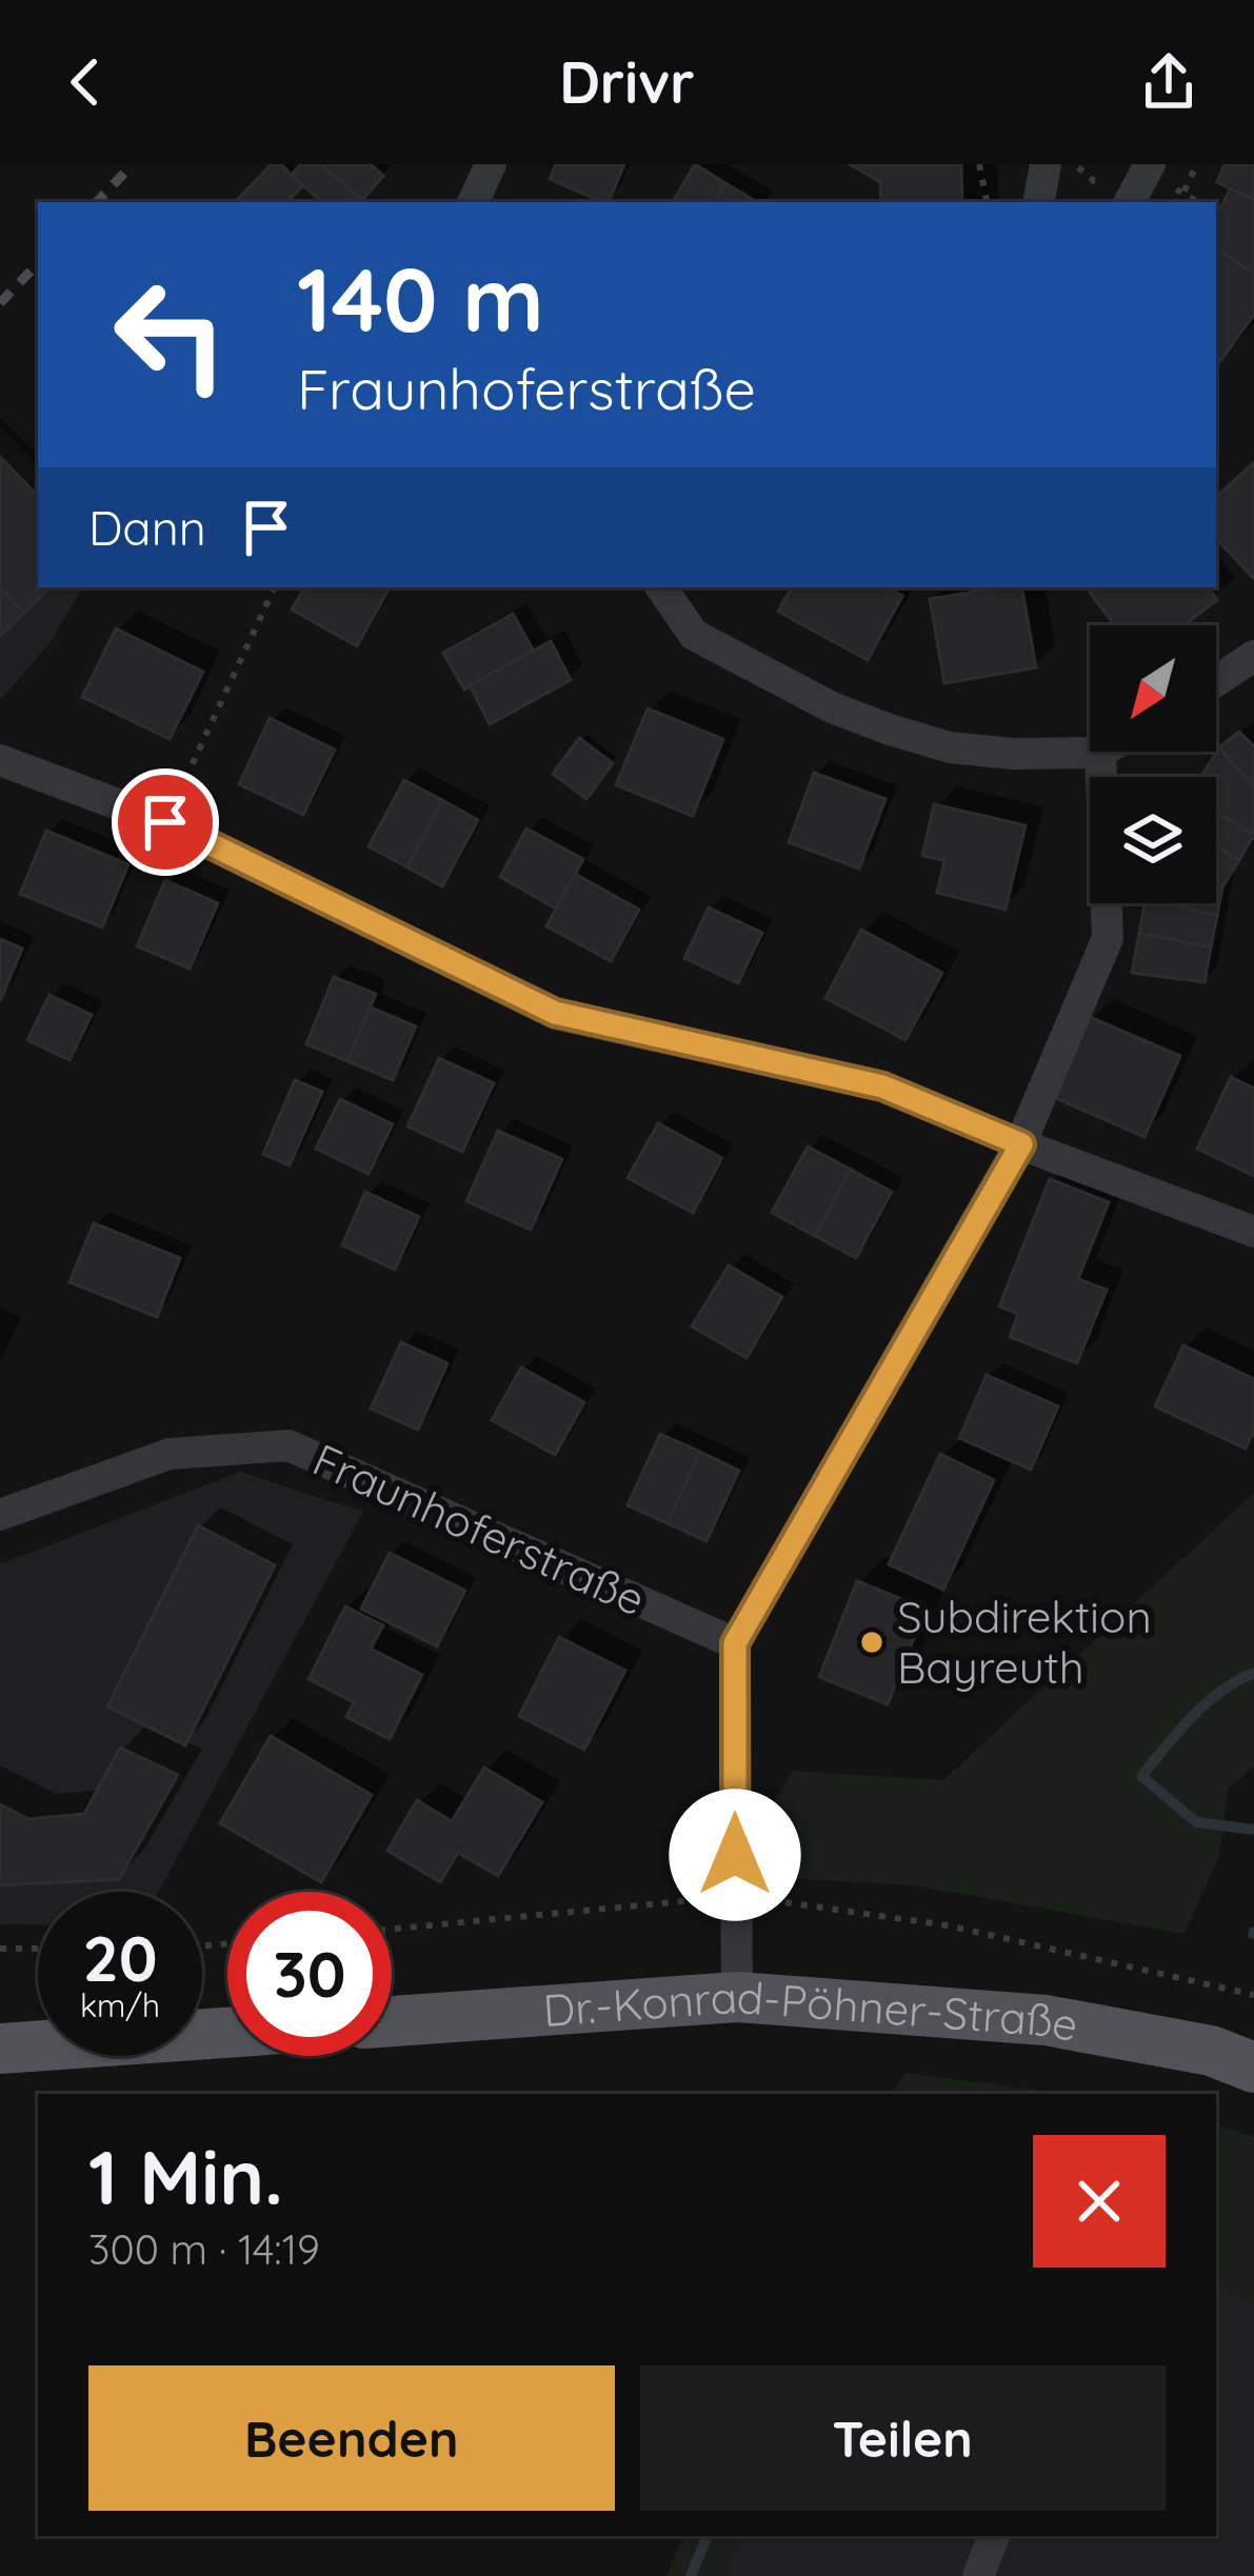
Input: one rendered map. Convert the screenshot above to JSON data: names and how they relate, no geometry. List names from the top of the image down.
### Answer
{
  "streets": {
    "main road": ["Dr.-Konrad-Pöhner-Straße"],
    "street": ["Fraunhoferstraße"]
  },
  "places": ["Subdirektion Bayreuth"],
  "north": "bottom left",
  "page": {
    "header": "Drivr",
    "turn": ["140 m", "Fraunhoferstraße"],
    "then": "Dann",
    "speed": "20 km/h",
    "limit": "30",
    "heading": ["1 Min.", "300 m · 14:19"],
    "buttons": ["Beenden", "Teilen"]
  }
}
